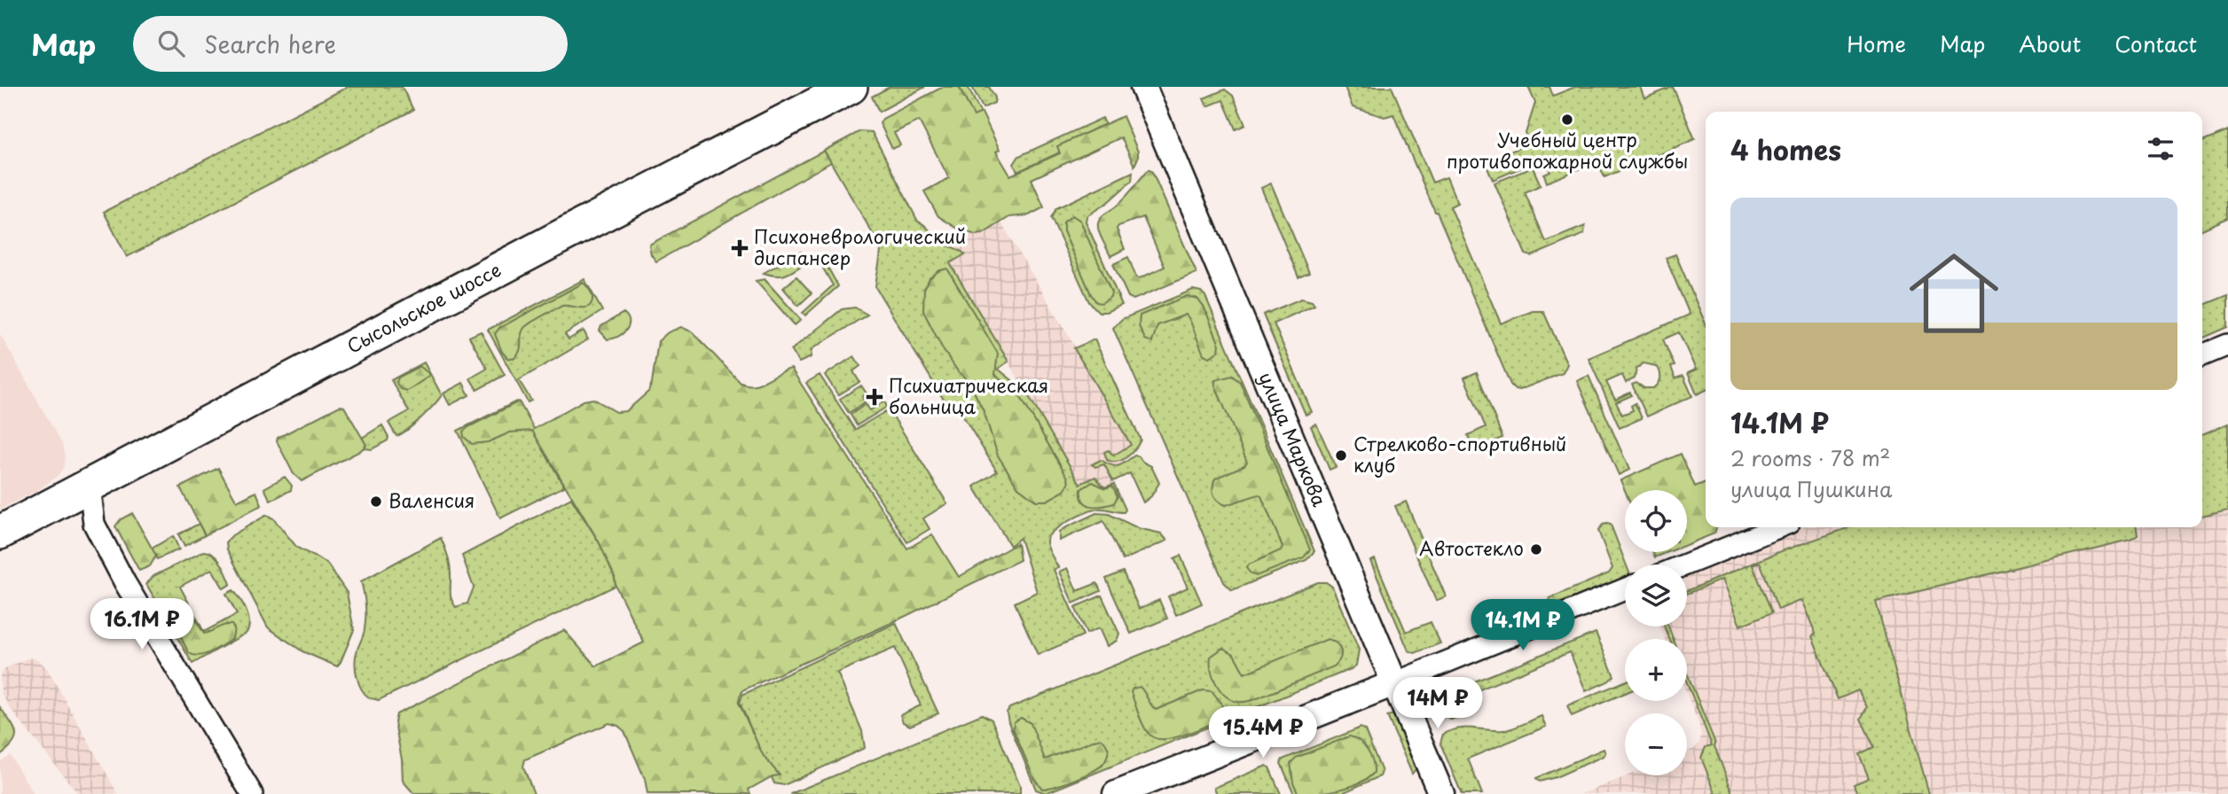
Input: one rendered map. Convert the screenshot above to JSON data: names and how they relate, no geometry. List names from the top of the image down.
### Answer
{
  "streets": {
    "main road": ["Сысольское шоссе"],
    "street": ["улица Маркова"]
  },
  "places": {
    "other": [
      "Учебный центр противопожарной службы",
      "Стрелково-спортивный клуб",
      "Валенсия",
      "Автостекло"
    ],
    "health": ["Психоневрологический диспансер", "Психиатрическая больница"]
  },
  "page": {
    "header": "Map",
    "search": "Search here",
    "nav": [
      "Home",
      "Map",
      "About",
      "Contact"
    ],
    "heading": "4 homes",
    "list": [
      {
        "name": "14.1M ₽",
        "note": "2 rooms · 78 m² · улица Пушкина"
      }
    ],
    "map_buttons": ["+", "−"],
    "price": [
      "16.1M ₽",
      "14.1M ₽",
      "14M ₽",
      "15.4M ₽"
    ]
  }
}
